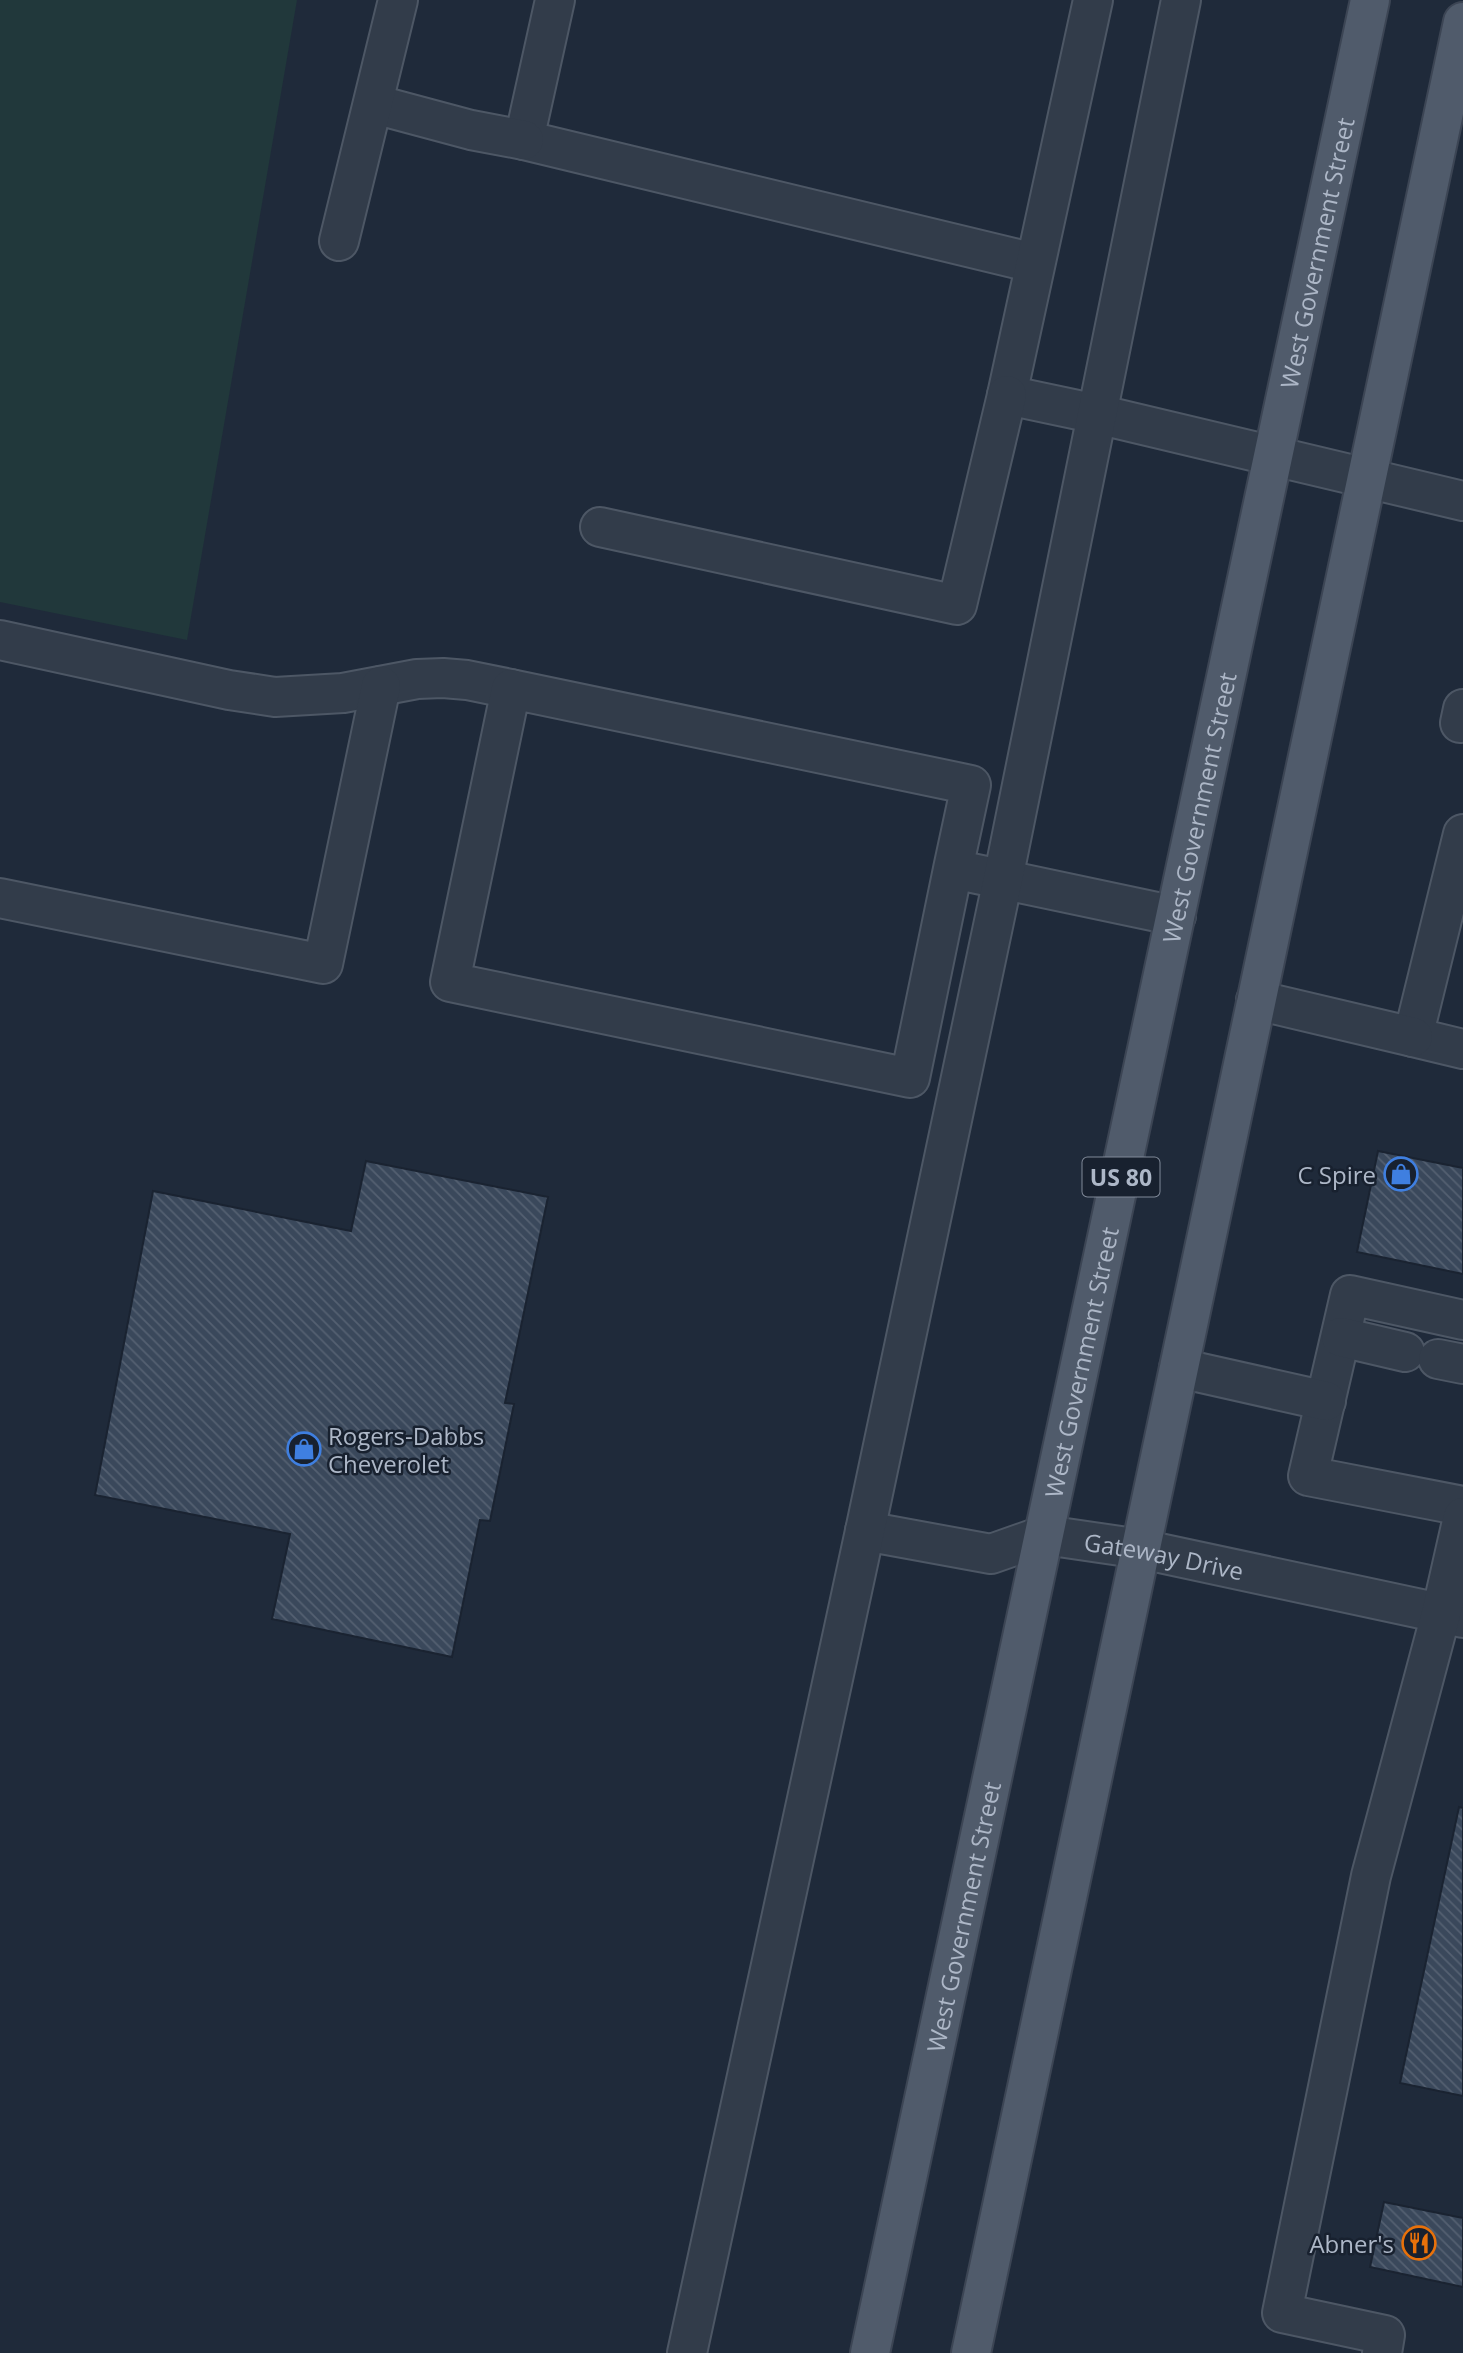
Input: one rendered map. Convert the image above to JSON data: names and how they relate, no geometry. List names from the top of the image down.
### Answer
{
  "streets": {
    "main road": ["West Government Street", "US 80"],
    "street": ["Gateway Drive"]
  },
  "crossings": [
    ["West Government Street", "Gateway Drive"]
  ],
  "places": {
    "shop": ["C Spire", "Rogers-Dabbs Cheverolet"],
    "restaurant": ["Abner's"]
  }
}
